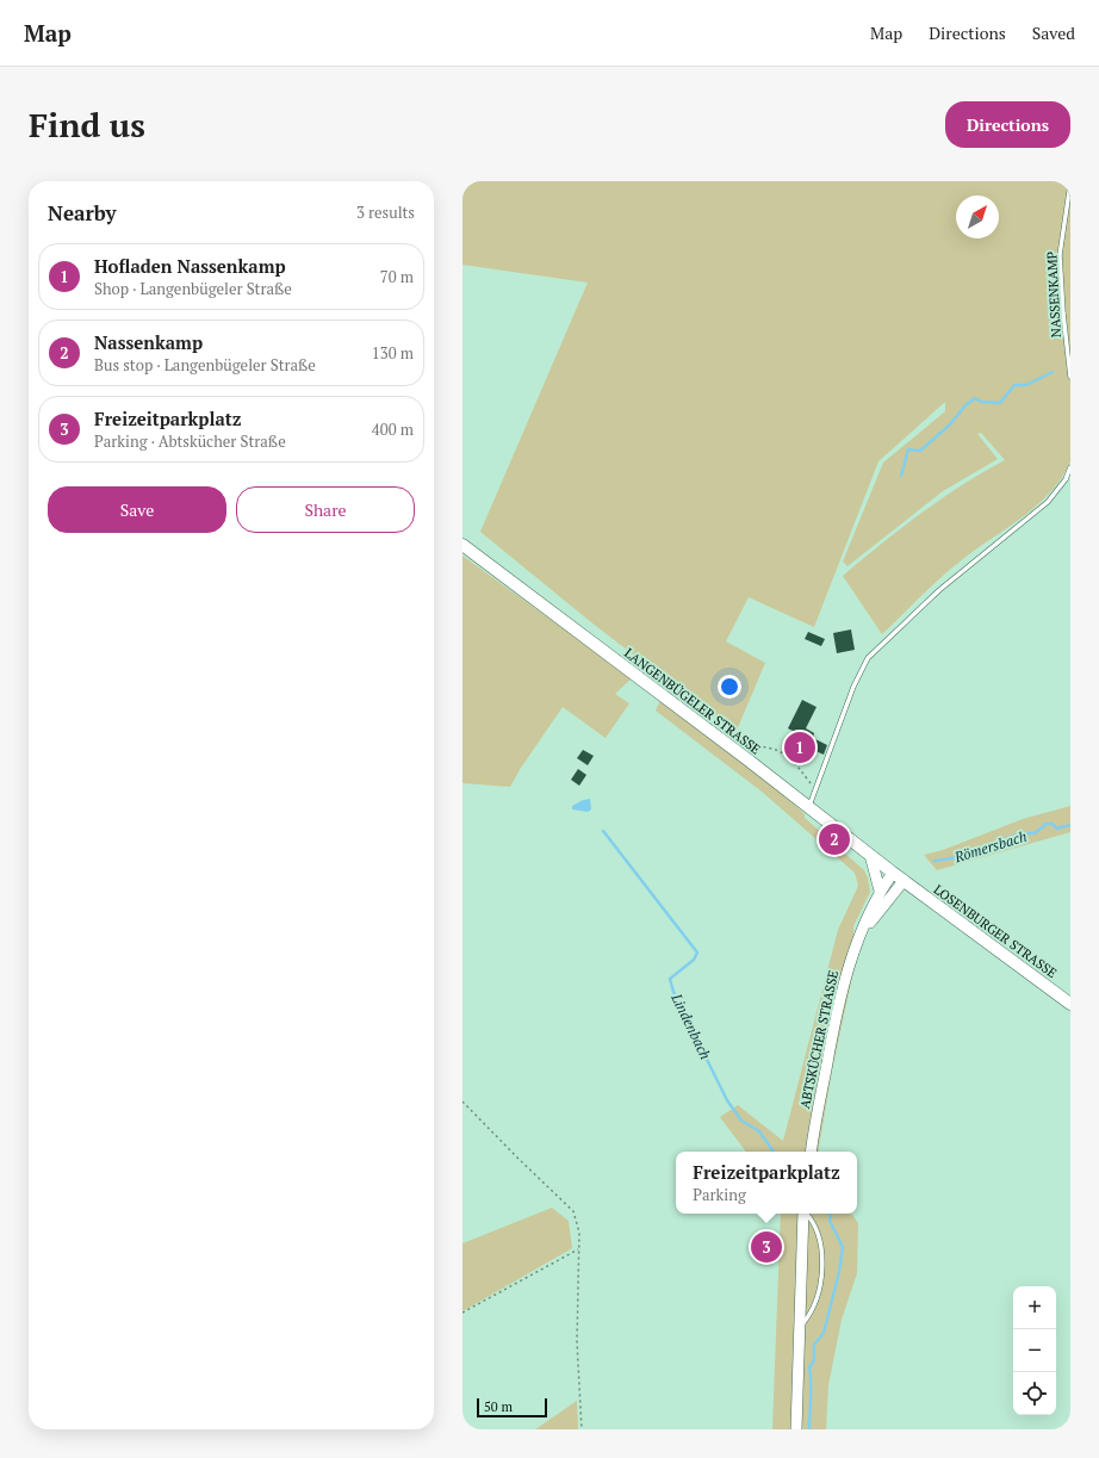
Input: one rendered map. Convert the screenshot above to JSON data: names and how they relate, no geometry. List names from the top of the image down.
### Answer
{
  "streets": {
    "main road": ["LANGENBÜGELER STRASSE", "LOSENBURGER STRASSE"],
    "street": ["ABTSKÜCHER STRASSE"],
    "lane": ["NASSENKAMP"]
  },
  "crossings": [
    ["LANGENBÜGELER STRASSE", "LOSENBURGER STRASSE"],
    ["LANGENBÜGELER STRASSE", "ABTSKÜCHER STRASSE"],
    ["LOSENBURGER STRASSE", "ABTSKÜCHER STRASSE"]
  ],
  "water": ["Römersbach", "Lindenbach"],
  "scale_bar": "50 m",
  "north": "top right",
  "page": {
    "header": "Map",
    "nav": ["Map", "Directions", "Saved"],
    "buttons": [
      "Directions",
      ["Save", "Share"]
    ],
    "title": "Find us",
    "heading": ["Nearby", "3 results"],
    "list": [
      {
        "mark": "1",
        "name": "Hofladen Nassenkamp",
        "note": "Shop · Langenbügeler Straße",
        "value": "70 m"
      },
      {
        "mark": "2",
        "name": "Nassenkamp",
        "note": "Bus stop · Langenbügeler Straße",
        "value": "130 m"
      },
      {
        "mark": "3",
        "name": "Freizeitparkplatz",
        "note": "Parking · Abtskücher Straße",
        "value": "400 m"
      }
    ],
    "pins": ["1", "2", "3"],
    "popup": ["Freizeitparkplatz", "Parking"],
    "map_buttons": ["+", "−"],
    "scale": "50 m"
  }
}
